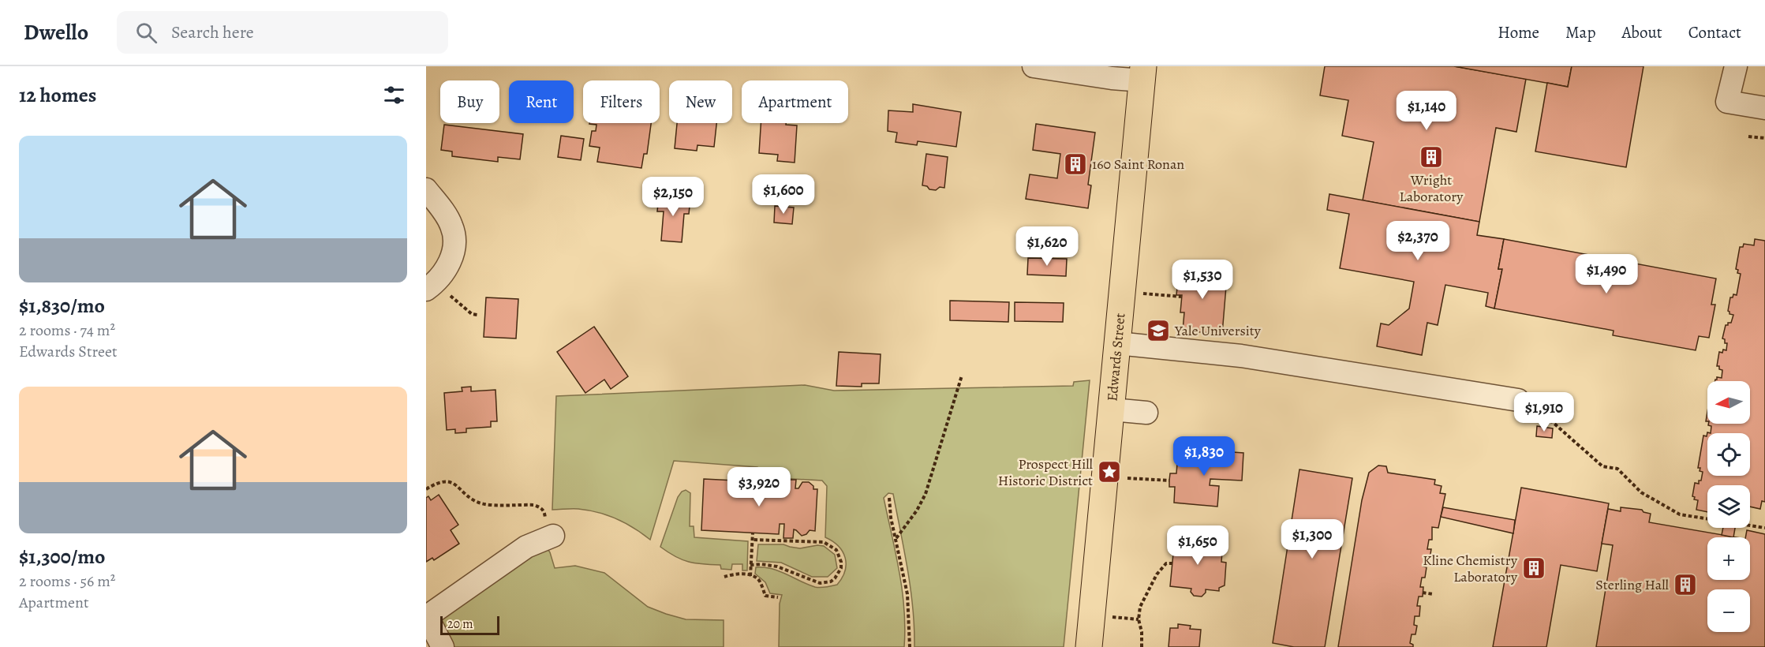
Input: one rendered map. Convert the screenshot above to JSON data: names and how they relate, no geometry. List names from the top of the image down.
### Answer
{
  "streets": {
    "main road": ["Edwards Street"]
  },
  "places": {
    "building": [
      "Wright Laboratory",
      "160 Saint Ronan",
      "Kline Chemistry Laboratory",
      "Sterling Hall"
    ],
    "school or university": ["Yale University"],
    "place": ["Prospect Hill Historic District"]
  },
  "scale_bar": "20 m",
  "north": "left",
  "page": {
    "header": "Dwello",
    "search": "Search here",
    "nav": [
      "Home",
      "Map",
      "About",
      "Contact"
    ],
    "heading": "12 homes",
    "chip": [
      "Buy",
      "Rent",
      "Filters",
      "New",
      "Apartment"
    ],
    "price": [
      "$1,140",
      "$1,600",
      "$2,150",
      "$2,370",
      "$1,620",
      "$1,490",
      "$1,530",
      "$1,910",
      "$1,830",
      "$3,920",
      "$1,300",
      "$1,650"
    ],
    "list": [
      {
        "name": "$1,830/mo",
        "note": "2 rooms · 74 m² · Edwards Street"
      },
      {
        "name": "$1,300/mo",
        "note": "2 rooms · 56 m² · Apartment"
      }
    ],
    "map_buttons": ["+", "−"],
    "scale": "20 m"
  }
}
